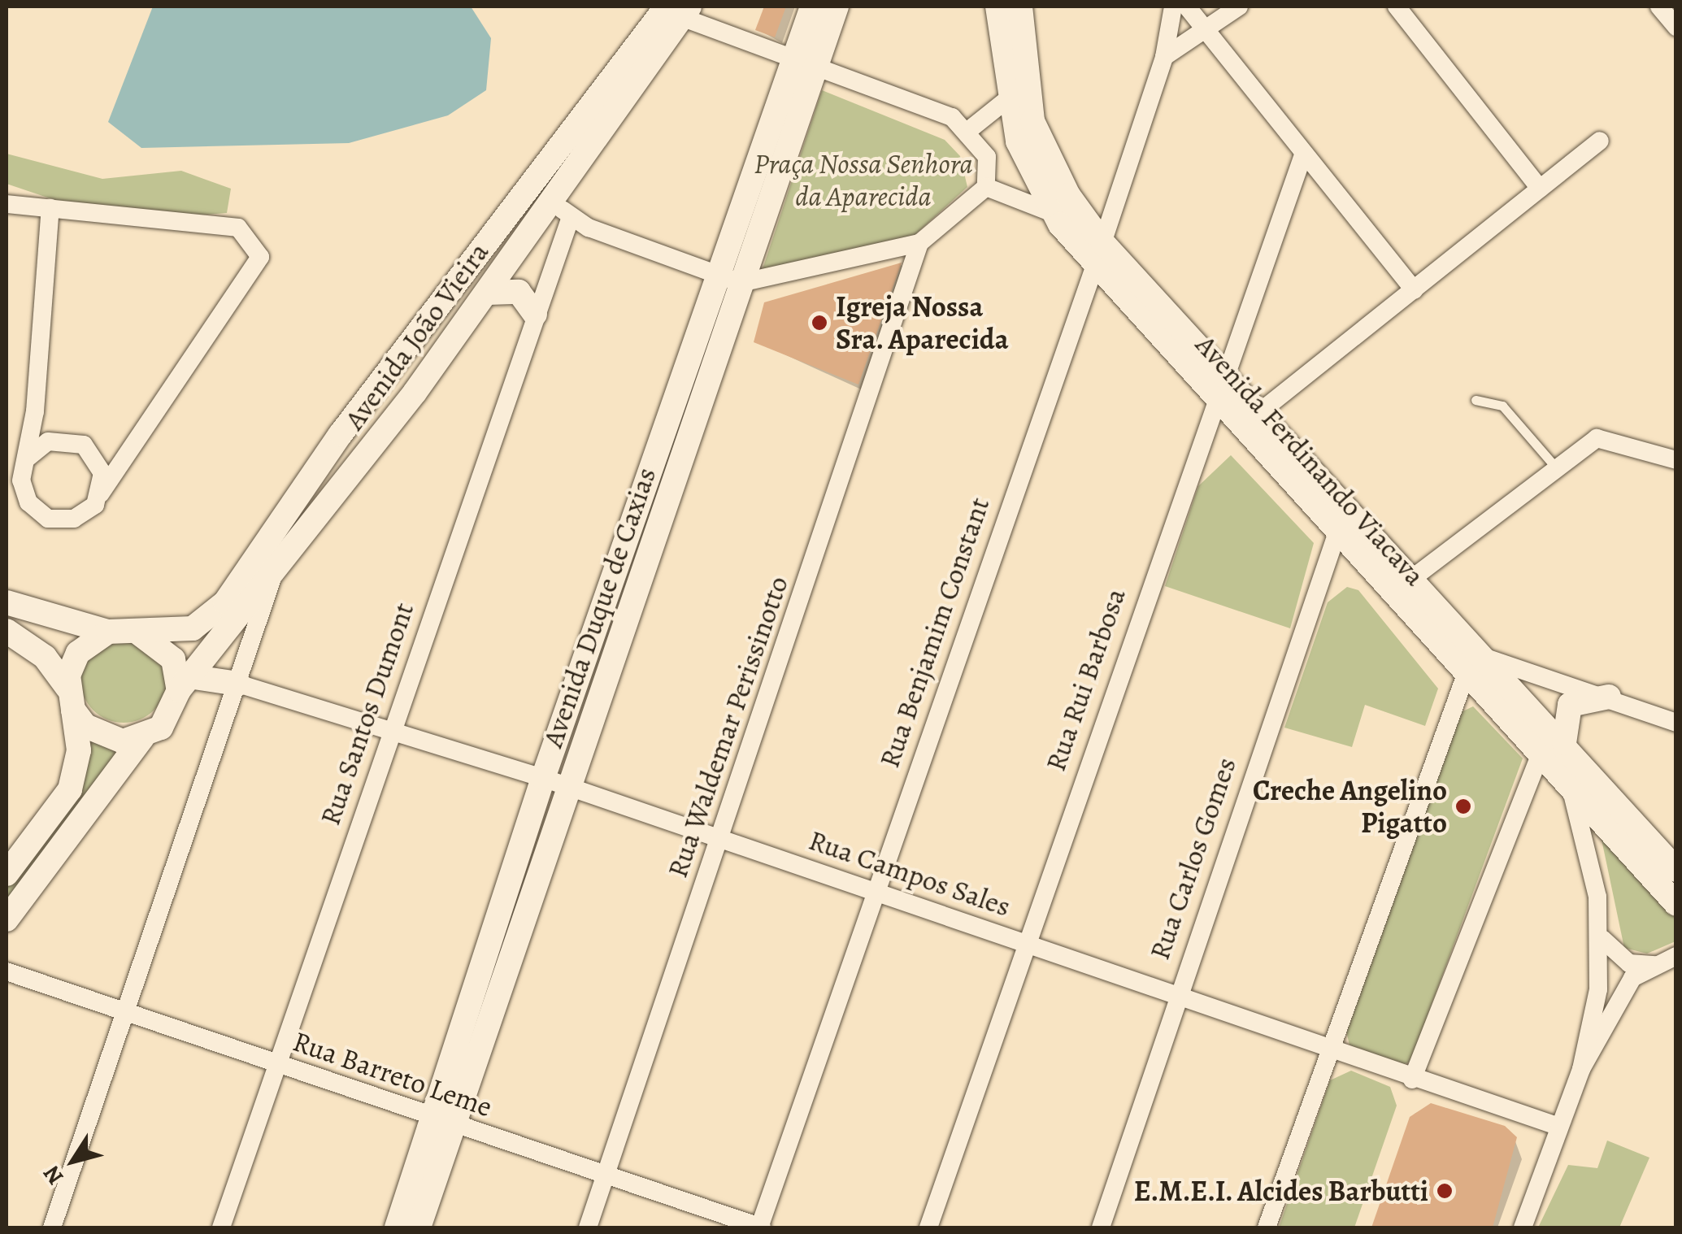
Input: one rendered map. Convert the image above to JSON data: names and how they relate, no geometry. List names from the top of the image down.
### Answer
{
  "streets": {
    "street": [
      "Avenida João Vieira",
      "Avenida Ferdinando Viacava",
      "Avenida Duque de Caxias",
      "Rua Benjamim Constant",
      "Rua Rui Barbosa",
      "Rua Santos Dumont",
      "Rua Waldemar Perissinotto",
      "Rua Carlos Gomes",
      "Rua Campos Sales",
      "Rua Barreto Leme"
    ]
  },
  "crossings": [
    ["Avenida Ferdinando Viacava", "Rua Benjamim Constant"],
    ["Avenida Ferdinando Viacava", "Rua Rui Barbosa"],
    ["Avenida Ferdinando Viacava", "Rua Carlos Gomes"],
    ["Avenida Duque de Caxias", "Rua Campos Sales"],
    ["Avenida Duque de Caxias", "Rua Barreto Leme"],
    ["Rua Benjamim Constant", "Rua Campos Sales"],
    ["Rua Benjamim Constant", "Rua Barreto Leme"],
    ["Rua Rui Barbosa", "Rua Campos Sales"],
    ["Rua Santos Dumont", "Rua Campos Sales"],
    ["Rua Santos Dumont", "Rua Barreto Leme"],
    ["Rua Waldemar Perissinotto", "Rua Campos Sales"],
    ["Rua Waldemar Perissinotto", "Rua Barreto Leme"],
    ["Rua Carlos Gomes", "Rua Campos Sales"]
  ],
  "parks": ["Praça Nossa Senhora da Aparecida"],
  "places": ["Igreja Nossa Sra. Aparecida", "Creche Angelino Pigatto", "E.M.E.I. Alcides Barbutti"],
  "north": "bottom left"
}
